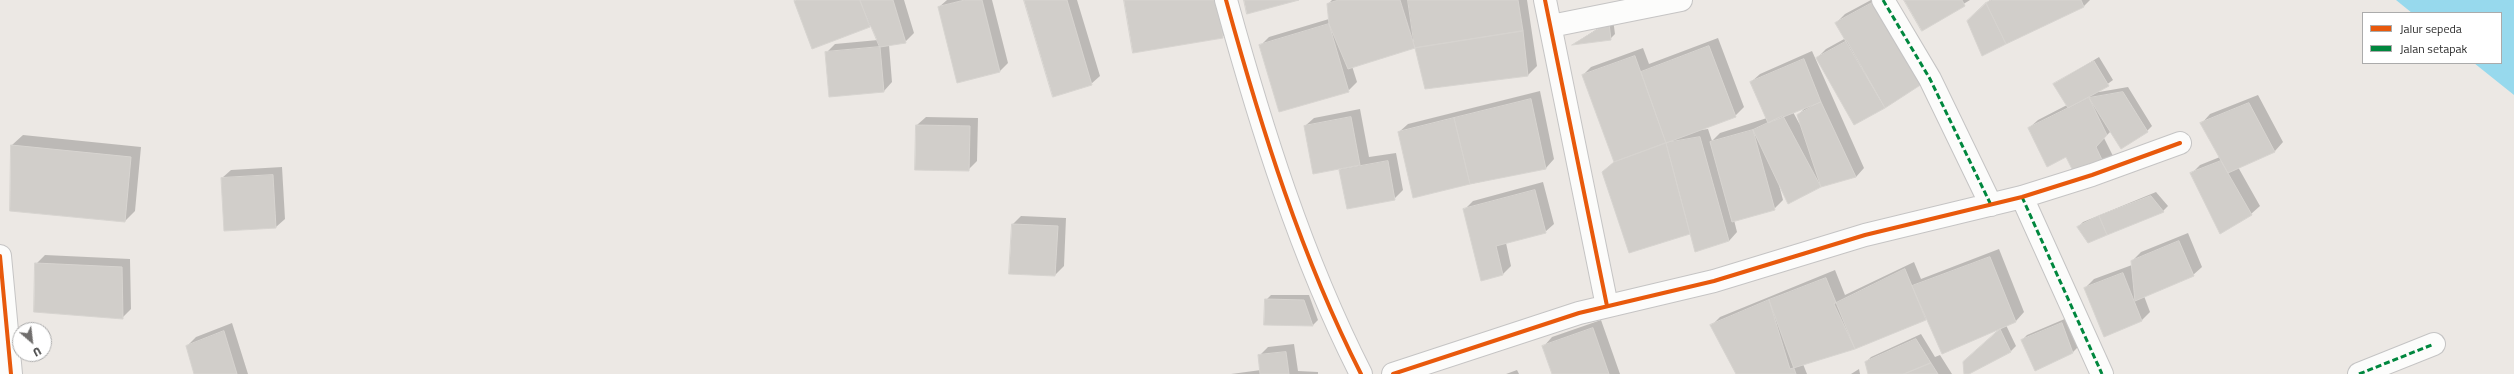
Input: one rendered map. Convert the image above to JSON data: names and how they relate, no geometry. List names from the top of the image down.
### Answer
{
  "legend": ["Jalur sepeda", "Jalan setapak"],
  "north": "bottom right"
}
